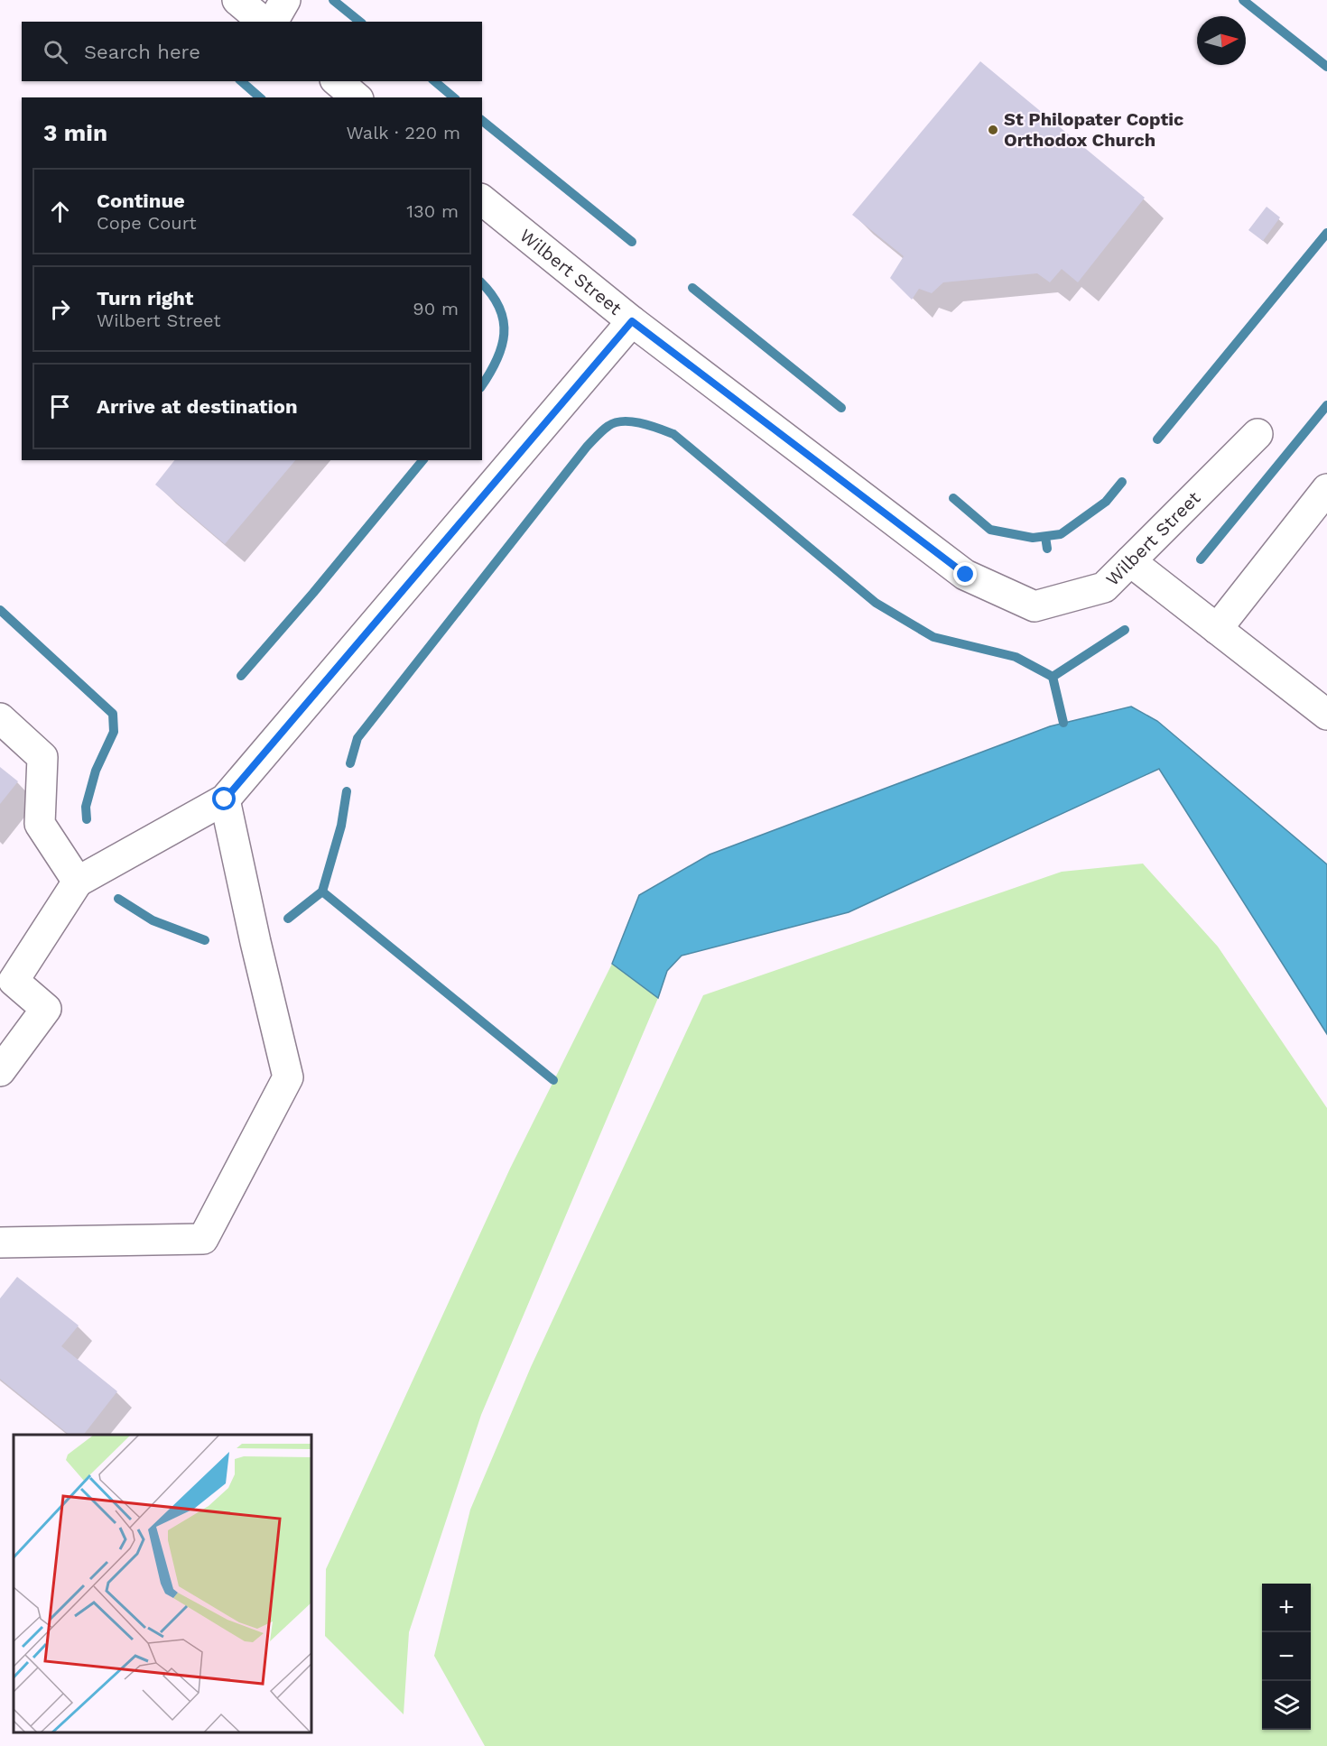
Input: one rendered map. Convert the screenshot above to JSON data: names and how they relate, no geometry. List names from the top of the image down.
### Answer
{
  "streets": {
    "street": ["Wilbert Street"]
  },
  "places": ["St Philopater Coptic Orthodox Church"],
  "north": "right",
  "page": {
    "search": "Search here",
    "heading": ["3 min", "Walk · 220 m"],
    "list": [
      ["Continue", "Cope Court", "130 m"],
      ["Turn right", "Wilbert Street", "90 m"],
      "Arrive at destination"
    ],
    "map_buttons": ["+", "−"]
  }
}
